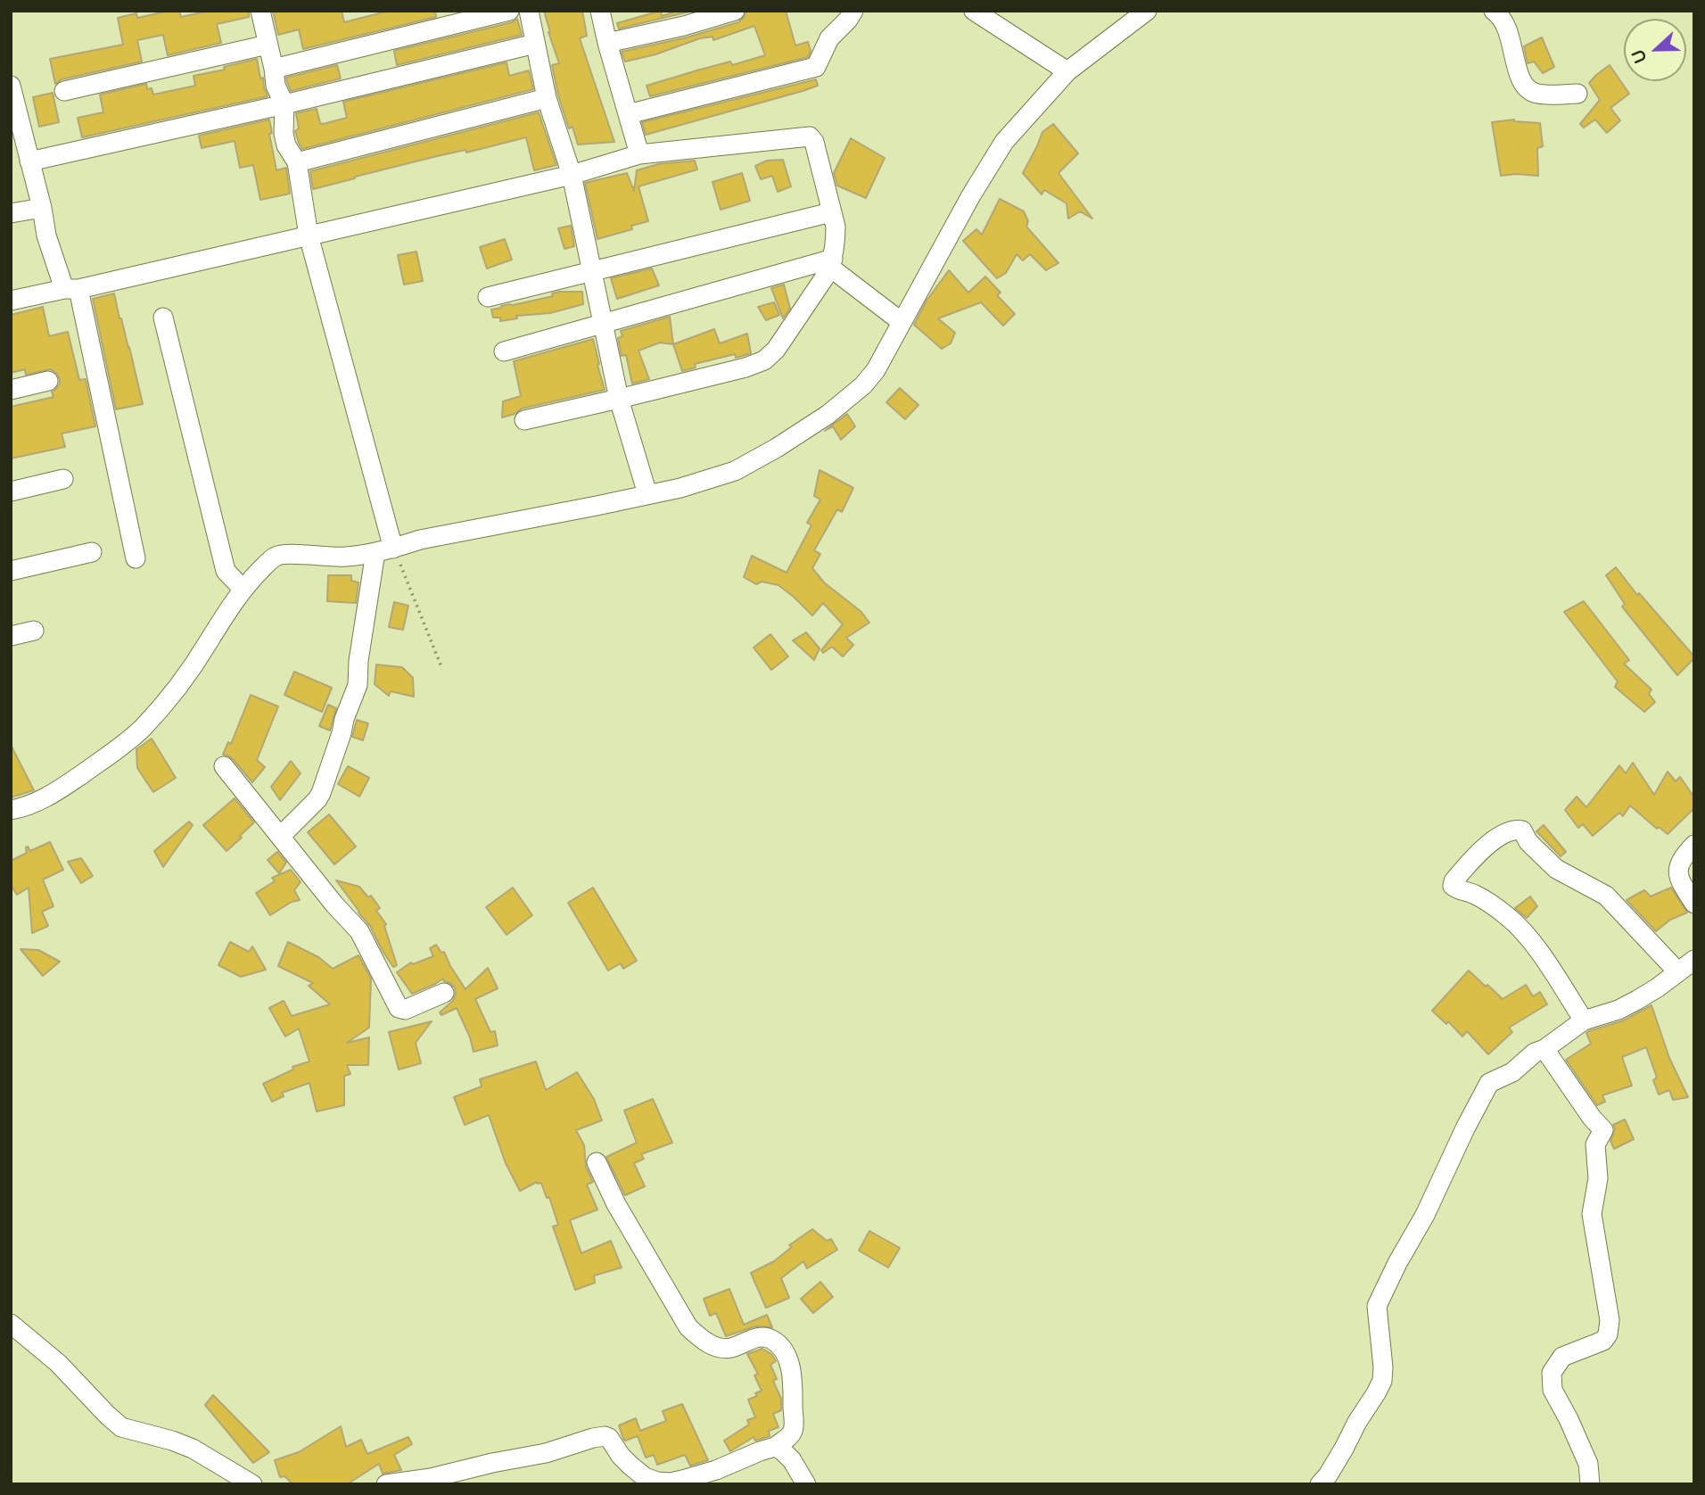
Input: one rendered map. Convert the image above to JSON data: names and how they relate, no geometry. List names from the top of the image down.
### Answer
{
  "north": "left"
}
